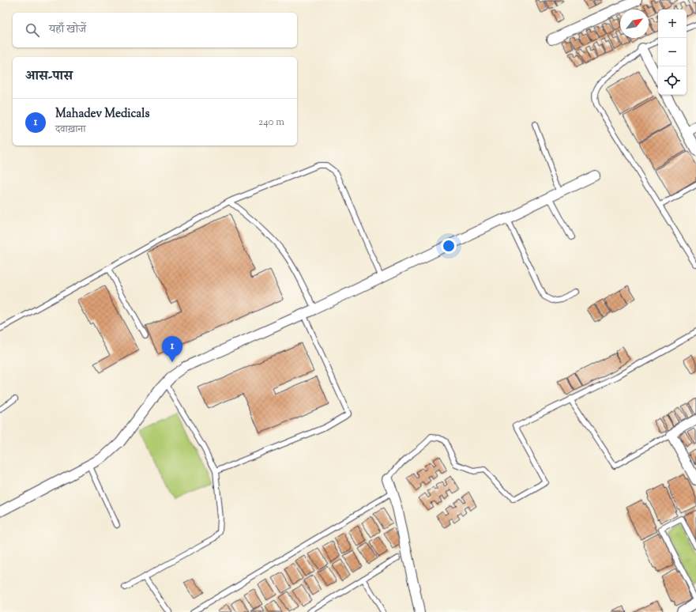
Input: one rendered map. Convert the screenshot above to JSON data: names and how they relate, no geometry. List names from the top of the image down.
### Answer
{
  "north": "top right",
  "page": {
    "map_buttons": ["+", "−"],
    "search": "यहाँ खोजें",
    "heading": "आस-पास",
    "list": [
      {
        "mark": "1",
        "name": "Mahadev Medicals",
        "note": "दवाख़ाना",
        "value": "240 m"
      }
    ],
    "pins": "1"
  }
}
